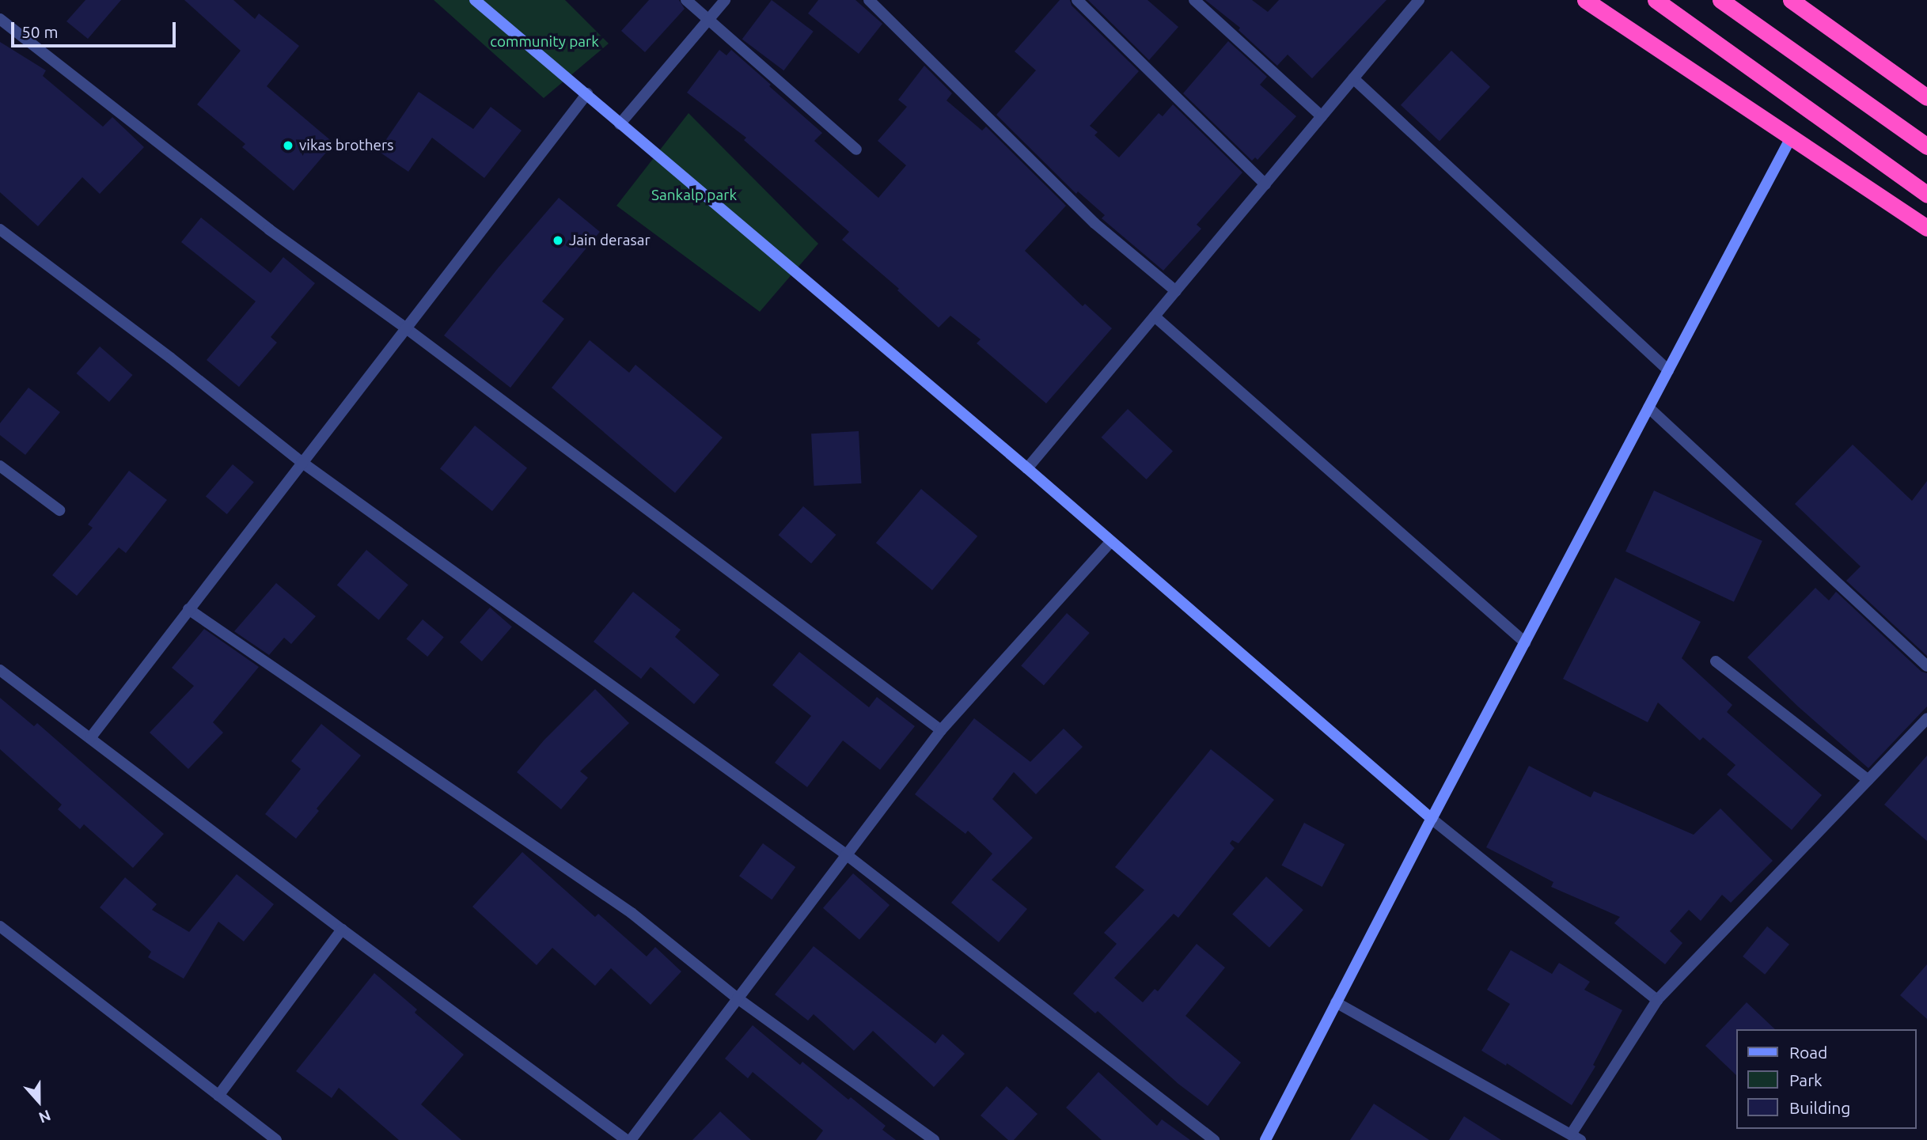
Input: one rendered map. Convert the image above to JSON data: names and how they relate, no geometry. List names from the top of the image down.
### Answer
{
  "parks": ["community park", "Sankalp park"],
  "places": ["vikas brothers", "Jain derasar"],
  "legend": ["Road", "Park", "Building"],
  "scale_bar": "50 m",
  "north": "bottom"
}
